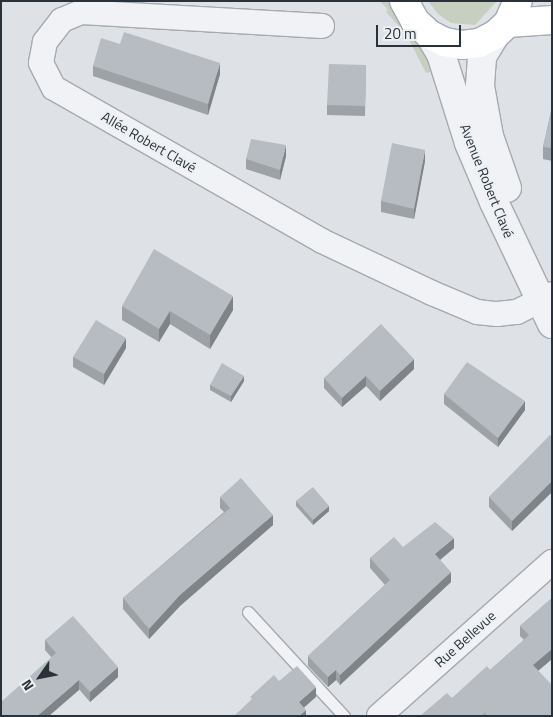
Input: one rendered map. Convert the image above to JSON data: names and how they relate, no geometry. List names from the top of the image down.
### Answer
{
  "streets": {
    "street": ["Allée Robert Clavé", "Avenue Robert Clavé", "Rue Bellevue"]
  },
  "crossings": [
    ["Allée Robert Clavé", "Avenue Robert Clavé"]
  ],
  "scale_bar": "20 m",
  "north": "bottom left"
}
